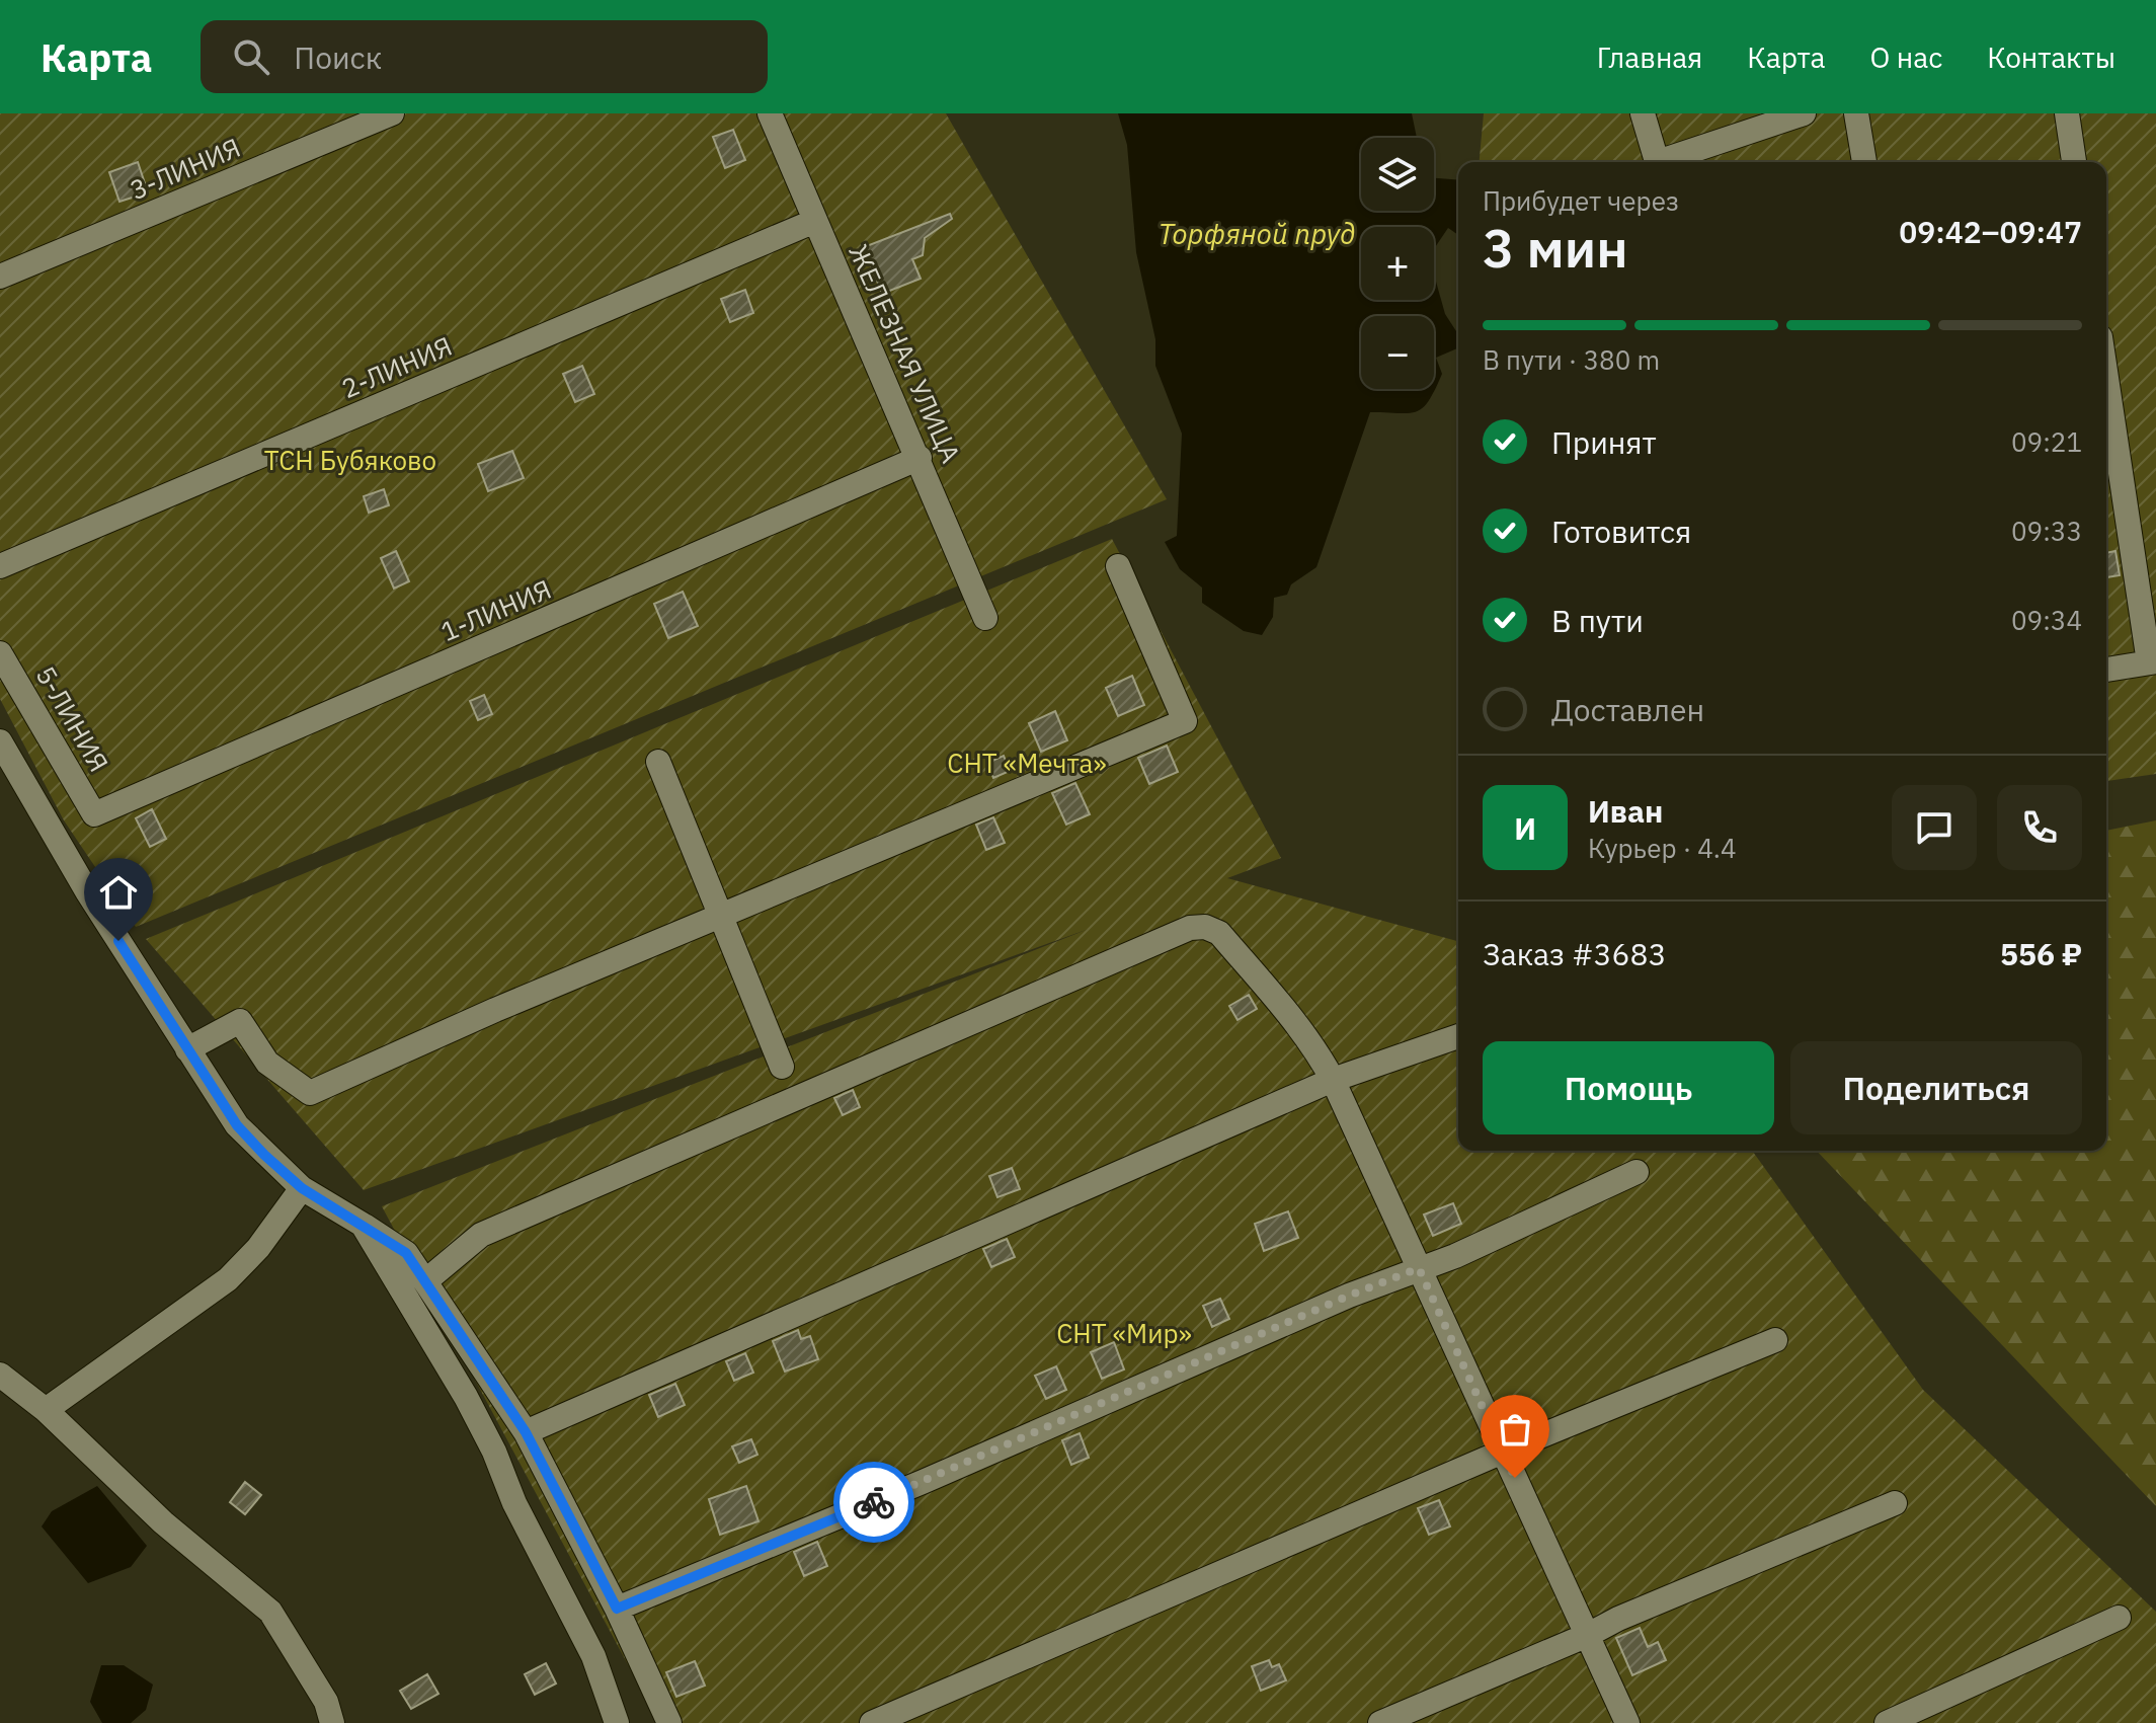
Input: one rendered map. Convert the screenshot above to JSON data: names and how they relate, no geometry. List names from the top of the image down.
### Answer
{
  "streets": {
    "street": [
      "3-ЛИНИЯ",
      "ЖЕЛЕЗНАЯ УЛИЦА",
      "2-ЛИНИЯ",
      "1-ЛИНИЯ",
      "5-ЛИНИЯ"
    ]
  },
  "crossings": [
    ["ЖЕЛЕЗНАЯ УЛИЦА", "2-ЛИНИЯ"],
    ["ЖЕЛЕЗНАЯ УЛИЦА", "1-ЛИНИЯ"],
    ["1-ЛИНИЯ", "5-ЛИНИЯ"]
  ],
  "water": ["Торфяной пруд"],
  "parks": ["ТСН Бубяково", "СНТ «Мечта»", "СНТ «Мир»"],
  "page": {
    "header": "Карта",
    "search": "Поиск",
    "nav": [
      "Главная",
      "Карта",
      "О нас",
      "Контакты"
    ],
    "map_buttons": ["+", "−"],
    "heading": ["3 мин", "Прибудет через", "09:42–09:47"],
    "panel": [
      "Иван",
      "Курьер · 4.4",
      "Заказ #3683",
      "556 ₽"
    ],
    "bar": "В пути · 380 m",
    "list": [
      ["Принят", "09:21"],
      ["Готовится", "09:33"],
      ["В пути", "09:34"],
      "Доставлен"
    ],
    "round": "И",
    "buttons": ["Помощь", "Поделиться"]
  }
}
